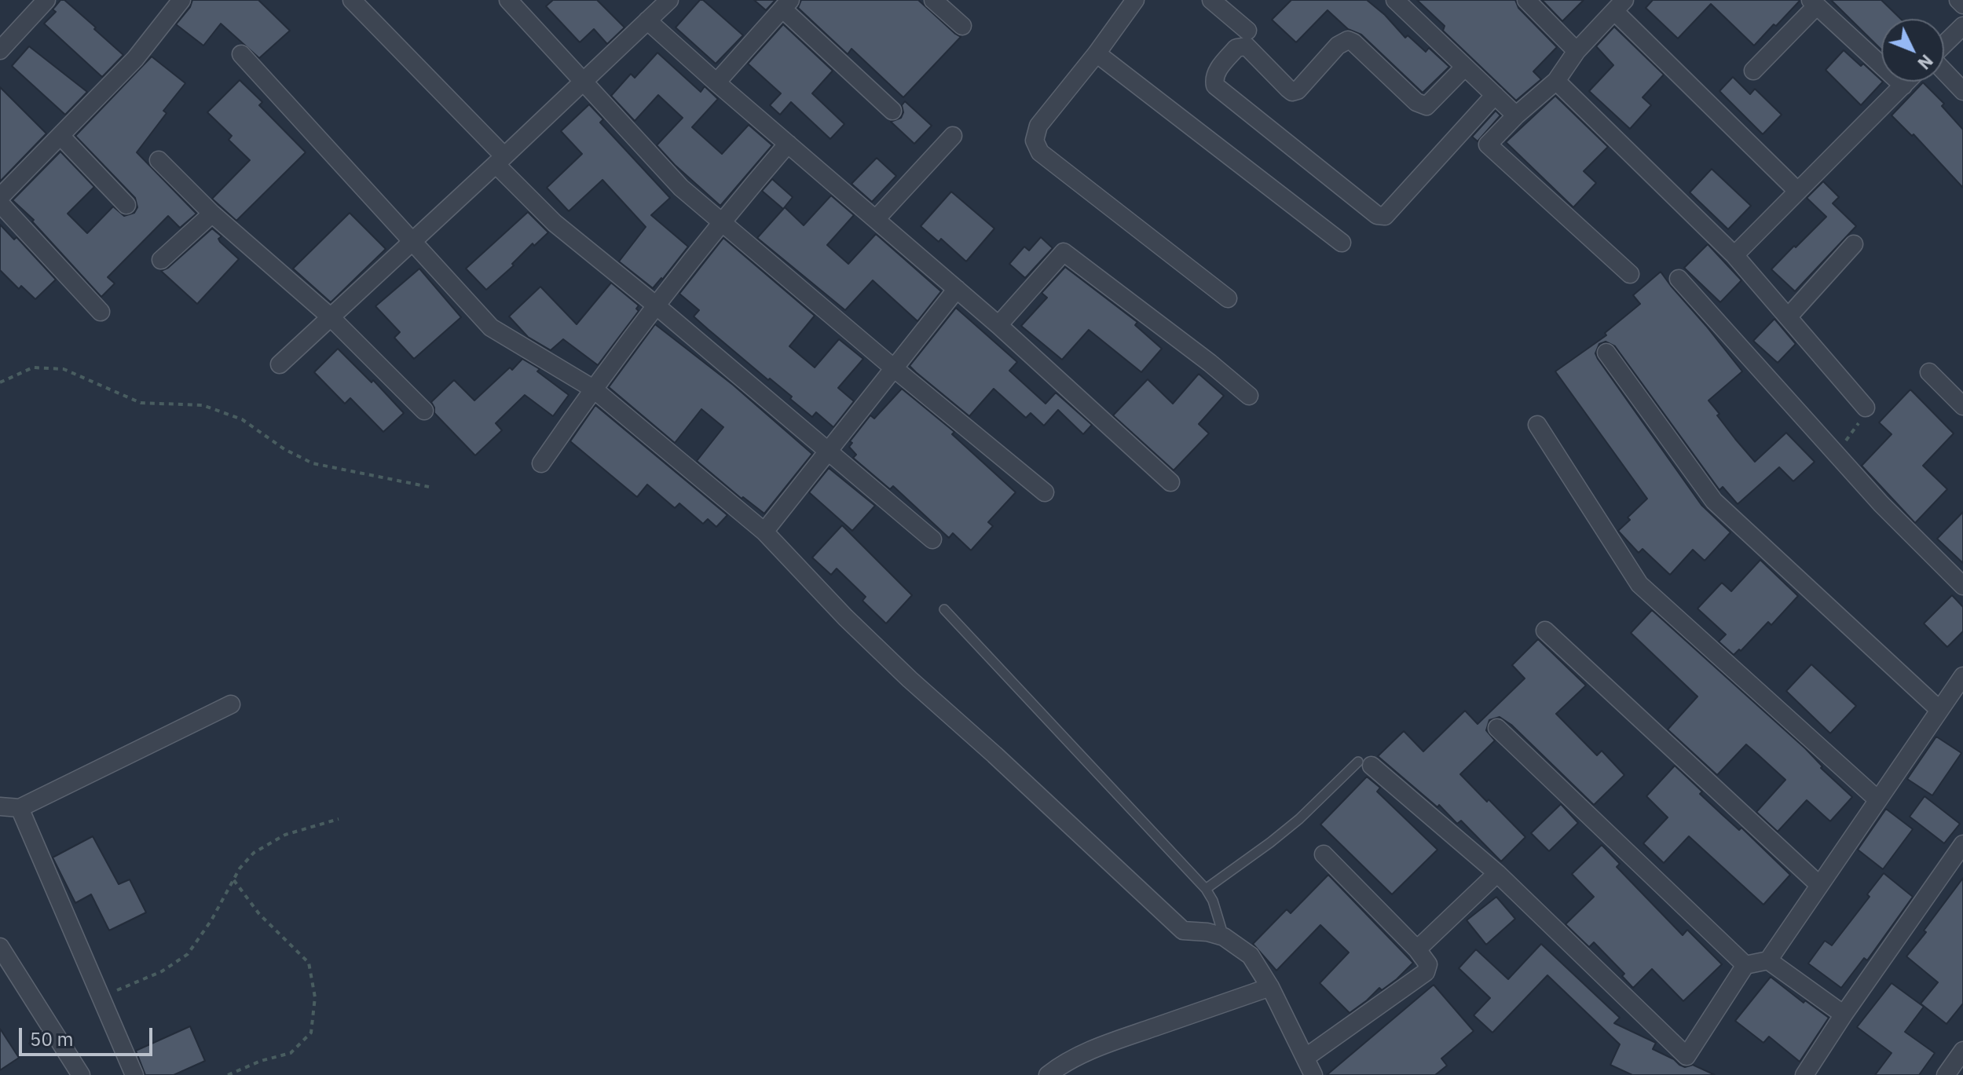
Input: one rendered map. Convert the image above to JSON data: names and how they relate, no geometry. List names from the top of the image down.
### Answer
{
  "scale_bar": "50 m",
  "north": "bottom right"
}
